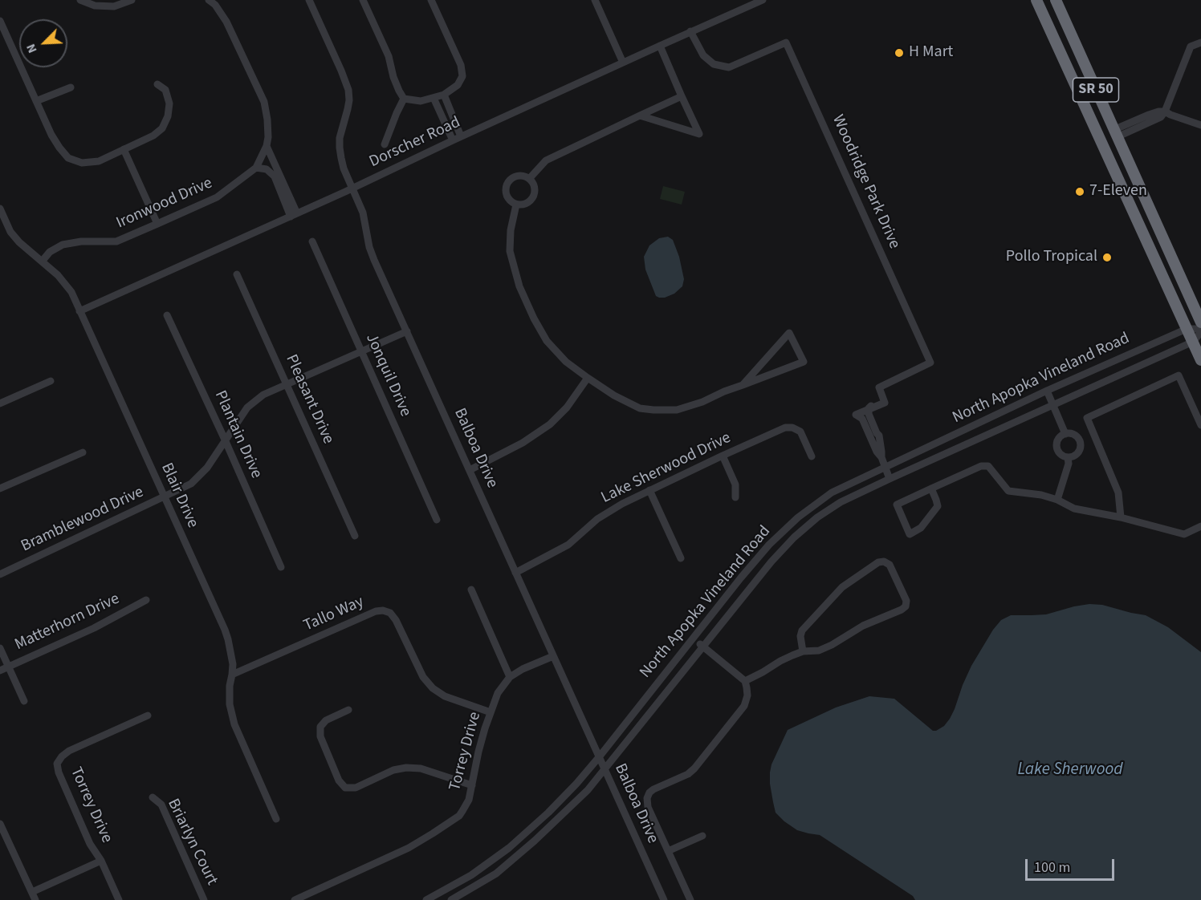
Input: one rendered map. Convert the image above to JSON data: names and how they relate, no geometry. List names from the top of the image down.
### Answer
{
  "streets": {
    "highway": ["SR 50"],
    "street": [
      "Dorscher Road",
      "Woodridge Park Drive",
      "Ironwood Drive",
      "Jonquil Drive",
      "North Apopka Vineland Road",
      "Pleasant Drive",
      "Plantain Drive",
      "Balboa Drive",
      "Lake Sherwood Drive",
      "Blair Drive",
      "Bramblewood Drive",
      "Tallo Way",
      "Matterhorn Drive",
      "Torrey Drive",
      "Briarlyn Court"
    ]
  },
  "crossings": [
    ["SR 50", "North Apopka Vineland Road"],
    ["Dorscher Road", "Woodridge Park Drive"],
    ["Dorscher Road", "Balboa Drive"],
    ["Dorscher Road", "Blair Drive"],
    ["Woodridge Park Drive", "North Apopka Vineland Road"],
    ["Ironwood Drive", "Blair Drive"],
    ["Jonquil Drive", "Bramblewood Drive"],
    ["North Apopka Vineland Road", "Balboa Drive"],
    ["Pleasant Drive", "Bramblewood Drive"],
    ["Plantain Drive", "Bramblewood Drive"],
    ["Balboa Drive", "Lake Sherwood Drive"],
    ["Balboa Drive", "Bramblewood Drive"],
    ["Balboa Drive", "Torrey Drive"],
    ["Blair Drive", "Bramblewood Drive"],
    ["Blair Drive", "Tallo Way"],
    ["Tallo Way", "Torrey Drive"]
  ],
  "water": ["Lake Sherwood"],
  "places": ["H Mart", "7-Eleven", "Pollo Tropical"],
  "scale_bar": "100 m",
  "north": "bottom left"
}
